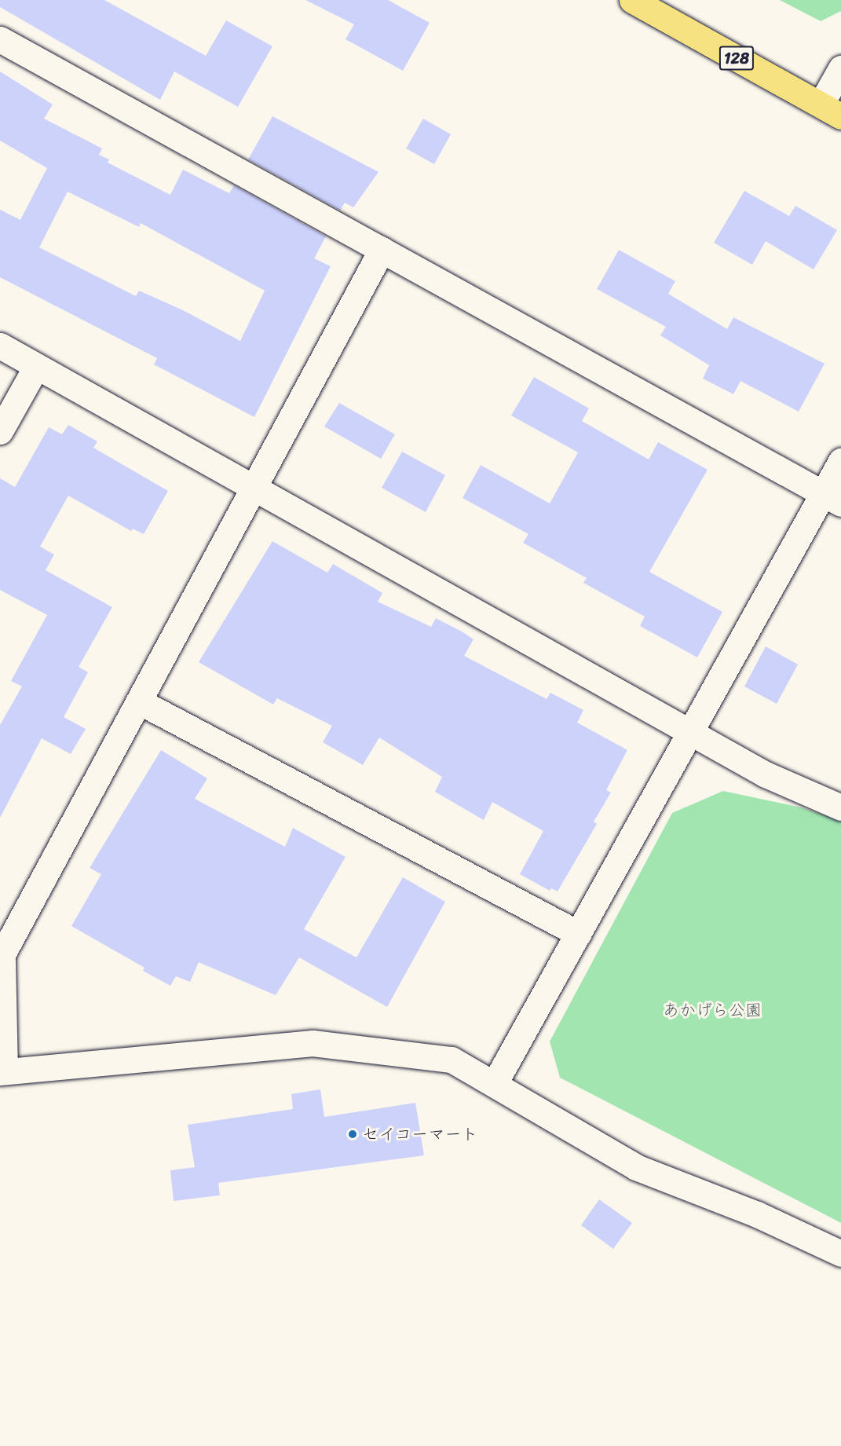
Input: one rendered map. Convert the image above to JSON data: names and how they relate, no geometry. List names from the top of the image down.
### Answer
{
  "streets": {
    "main road": ["128"]
  },
  "parks": ["あかげら公園"],
  "places": ["セイコーマート"]
}
